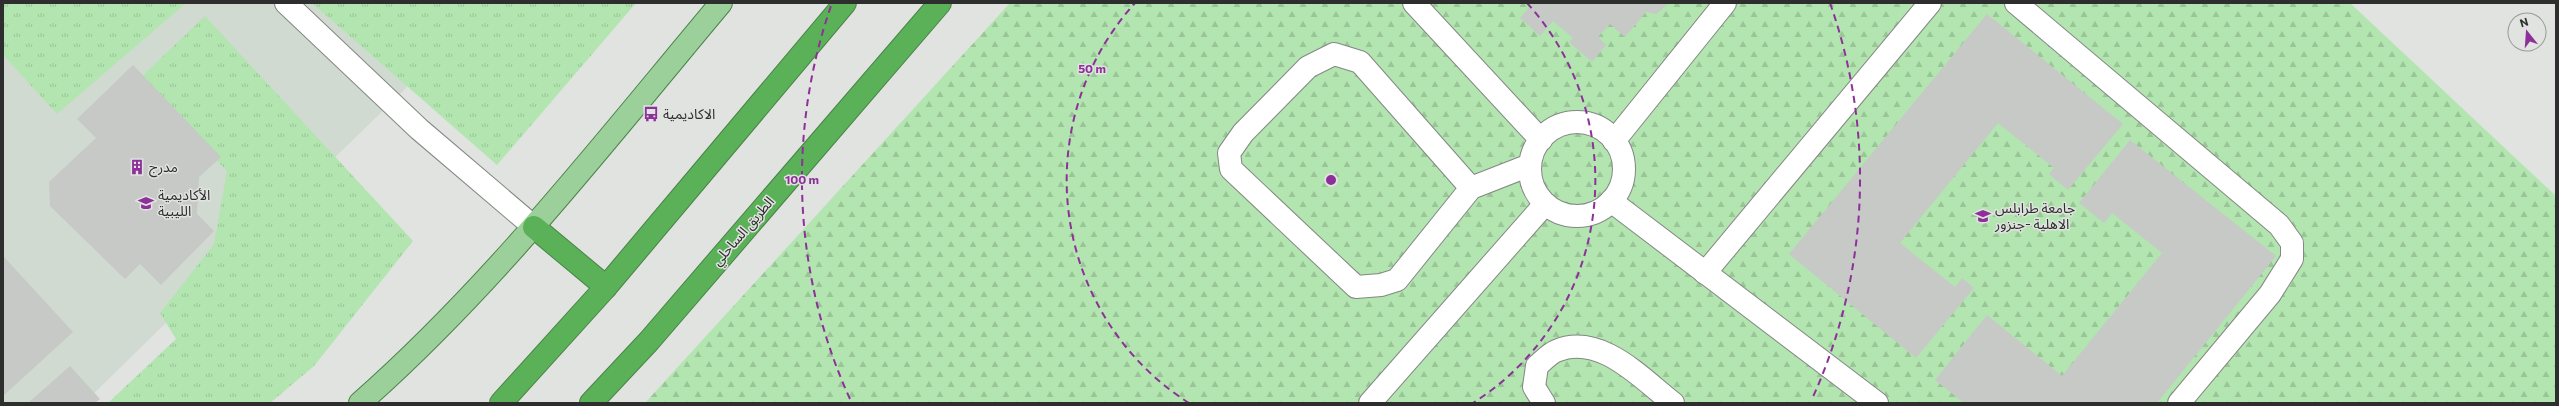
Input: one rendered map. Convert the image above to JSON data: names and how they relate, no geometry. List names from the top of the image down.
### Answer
{
  "streets": {
    "highway": ["الطريق الساحلي"]
  },
  "places": {
    "bus stop": ["الاكاديمية"],
    "building": ["مدرج"],
    "school or university": ["الأكاديمية الليبية", "جامعة طرابلس الاهلية -جنزور"]
  },
  "north": "top",
  "rings": ["50 m", "100 m"]
}
